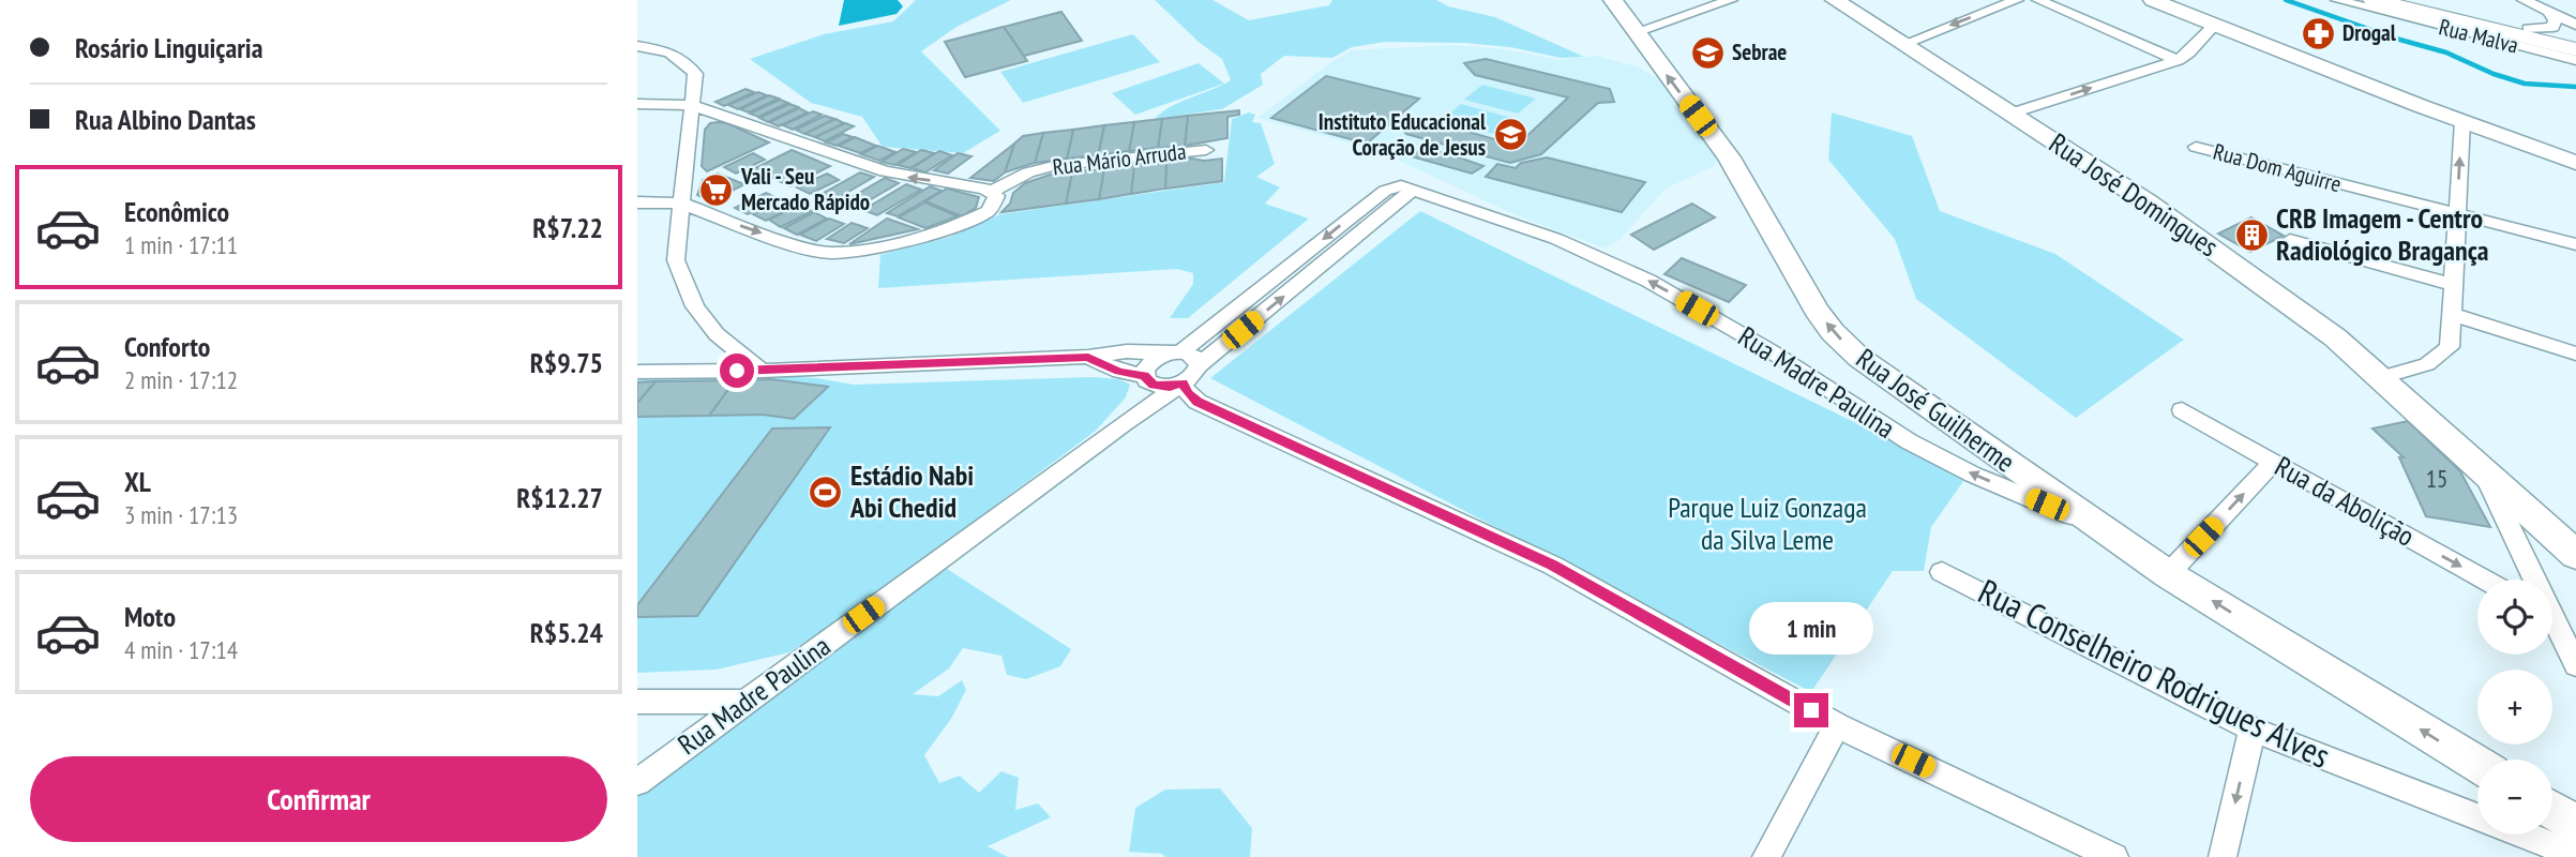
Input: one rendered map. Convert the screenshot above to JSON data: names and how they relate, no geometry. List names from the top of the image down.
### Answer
{
  "streets": {
    "street": [
      "Rua Malva",
      "Rua Mário Arruda",
      "Rua Dom Aguirre",
      "Rua José Domingues",
      "Rua Madre Paulina",
      "Rua José Guilherme",
      "Rua da Abolição",
      "Rua Conselheiro Rodrigues Alves"
    ]
  },
  "crossings": [
    ["Rua Madre Paulina", "Rua José Guilherme"]
  ],
  "one_way": ["Rua José Guilherme", "Rua da Abolição"],
  "parks": ["Parque Luiz Gonzaga da Silva Leme"],
  "places": {
    "pharmacy": ["Drogal"],
    "school or university": ["Sebrae", "Instituto Educacional Coração de Jesus"],
    "supermarket": ["Vali - Seu Mercado Rápido"],
    "building": ["CRB Imagem - Centro Radiológico Bragança"],
    "sports": ["Estádio Nabi Abi Chedid"]
  },
  "house_numbers": ["15"],
  "page": {
    "banner": ["Rosário Linguiçaria", "Rua Albino Dantas"],
    "list": [
      {
        "name": "Econômico",
        "note": "1 min · 17:11",
        "value": "R$7.22"
      },
      {
        "name": "Conforto",
        "note": "2 min · 17:12",
        "value": "R$9.75"
      },
      {
        "name": "XL",
        "note": "3 min · 17:13",
        "value": "R$12.27"
      },
      {
        "name": "Moto",
        "note": "4 min · 17:14",
        "value": "R$5.24"
      }
    ],
    "map_buttons": ["+", "−"],
    "bubble": "1 min",
    "buttons": "Confirmar"
  }
}
